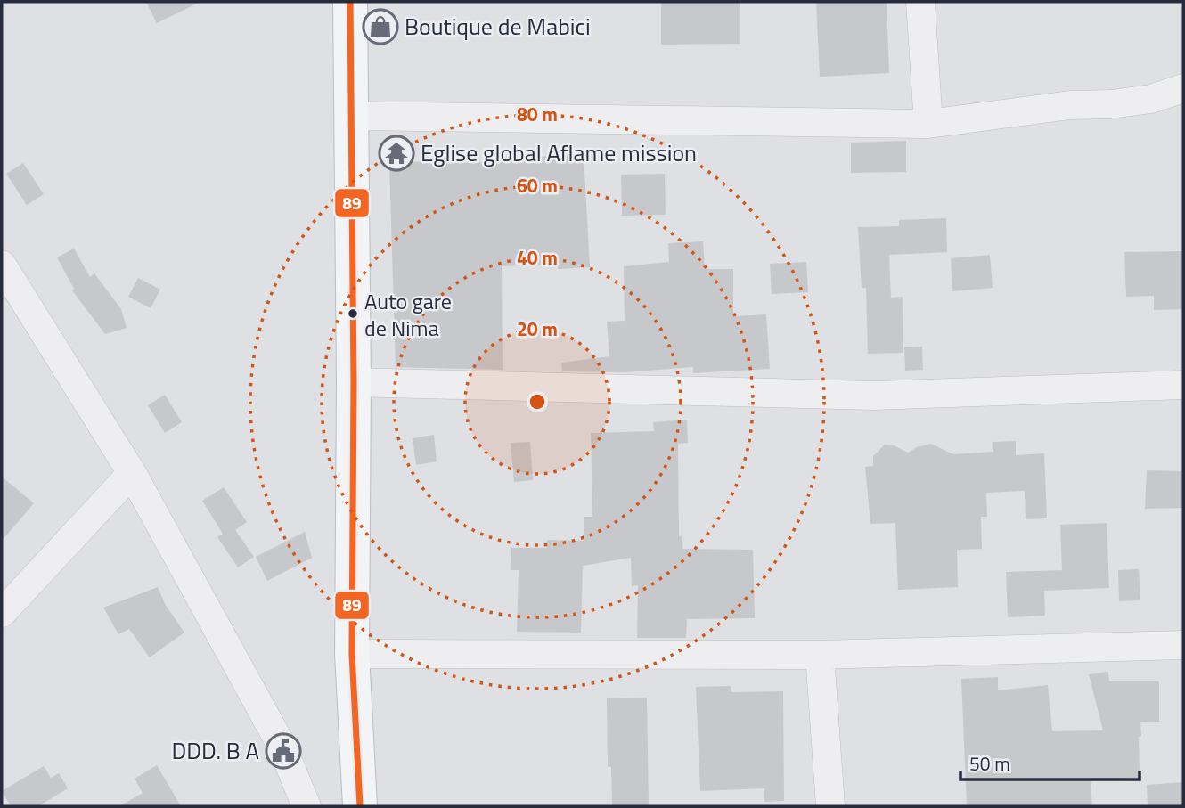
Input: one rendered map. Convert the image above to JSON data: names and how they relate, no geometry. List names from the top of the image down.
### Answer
{
  "places": {
    "shop": ["Boutique de Mabici"],
    "temple": ["Eglise global Aflame mission"],
    "other": ["Auto gare de Nima"],
    "public building": ["DDD. B A"]
  },
  "lines": ["transit line 89"],
  "scale_bar": "50 m",
  "rings": [
    "80 m",
    "60 m",
    "40 m",
    "20 m"
  ]
}
